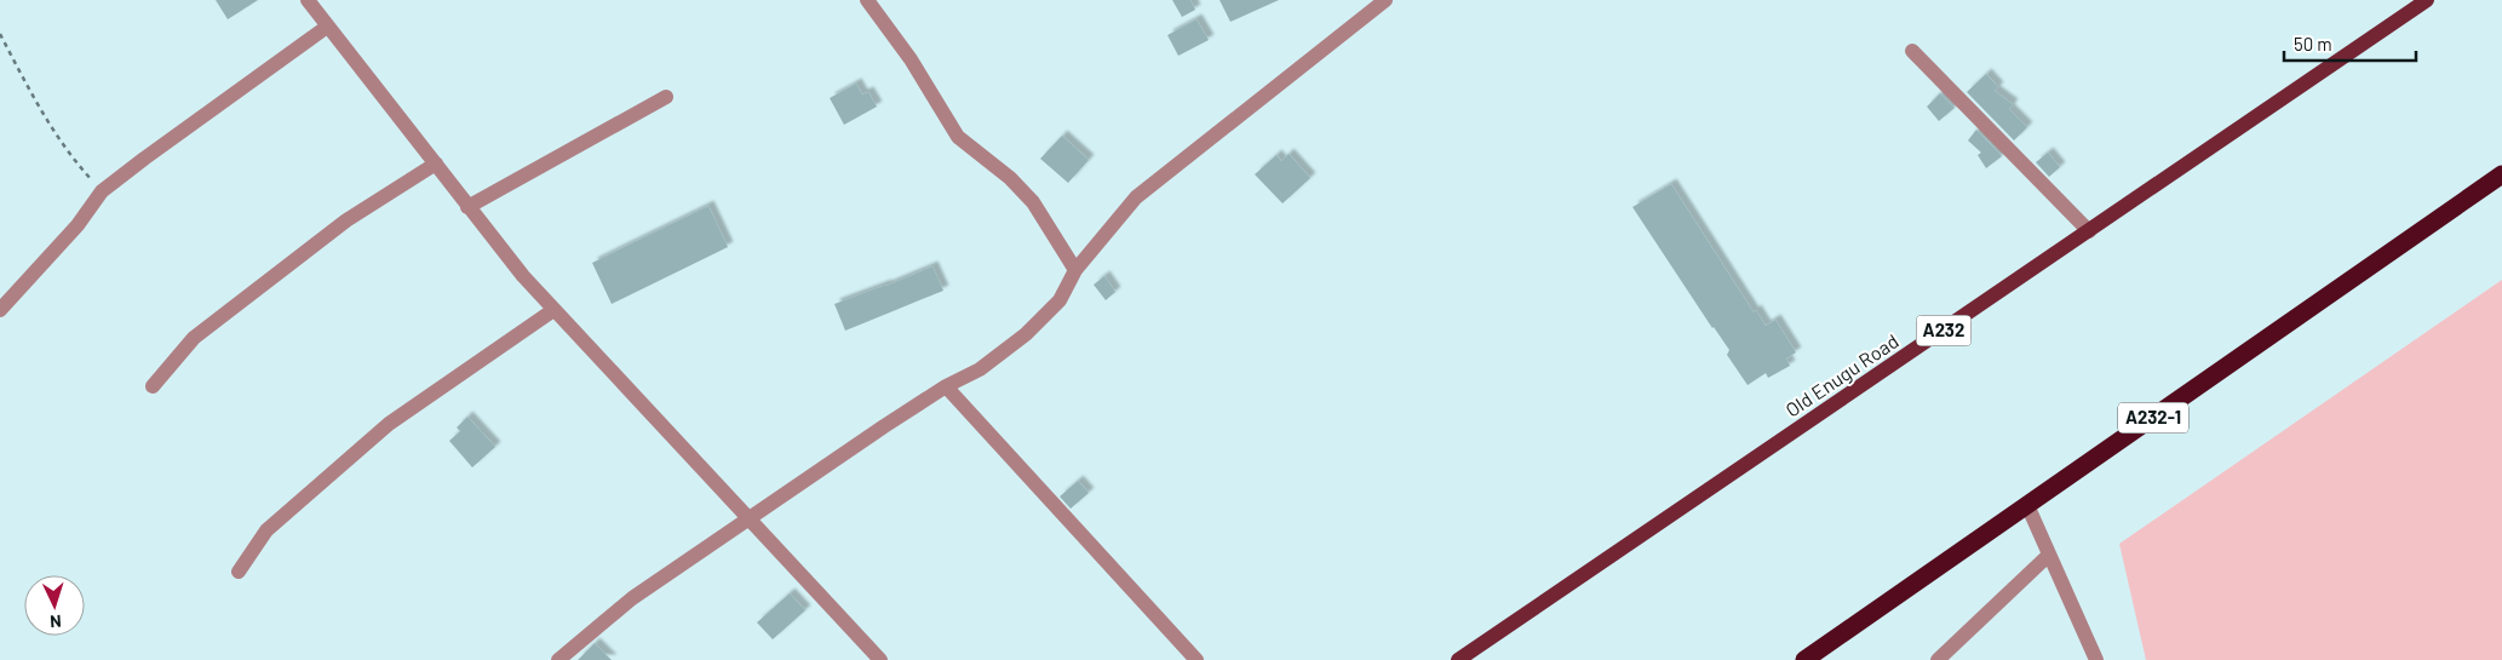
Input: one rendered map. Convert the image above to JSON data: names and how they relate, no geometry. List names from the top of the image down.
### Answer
{
  "streets": {
    "highway": ["A232-1"],
    "main road": ["A232", "Old Enugu Road"]
  },
  "scale_bar": "50 m",
  "north": "bottom"
}
